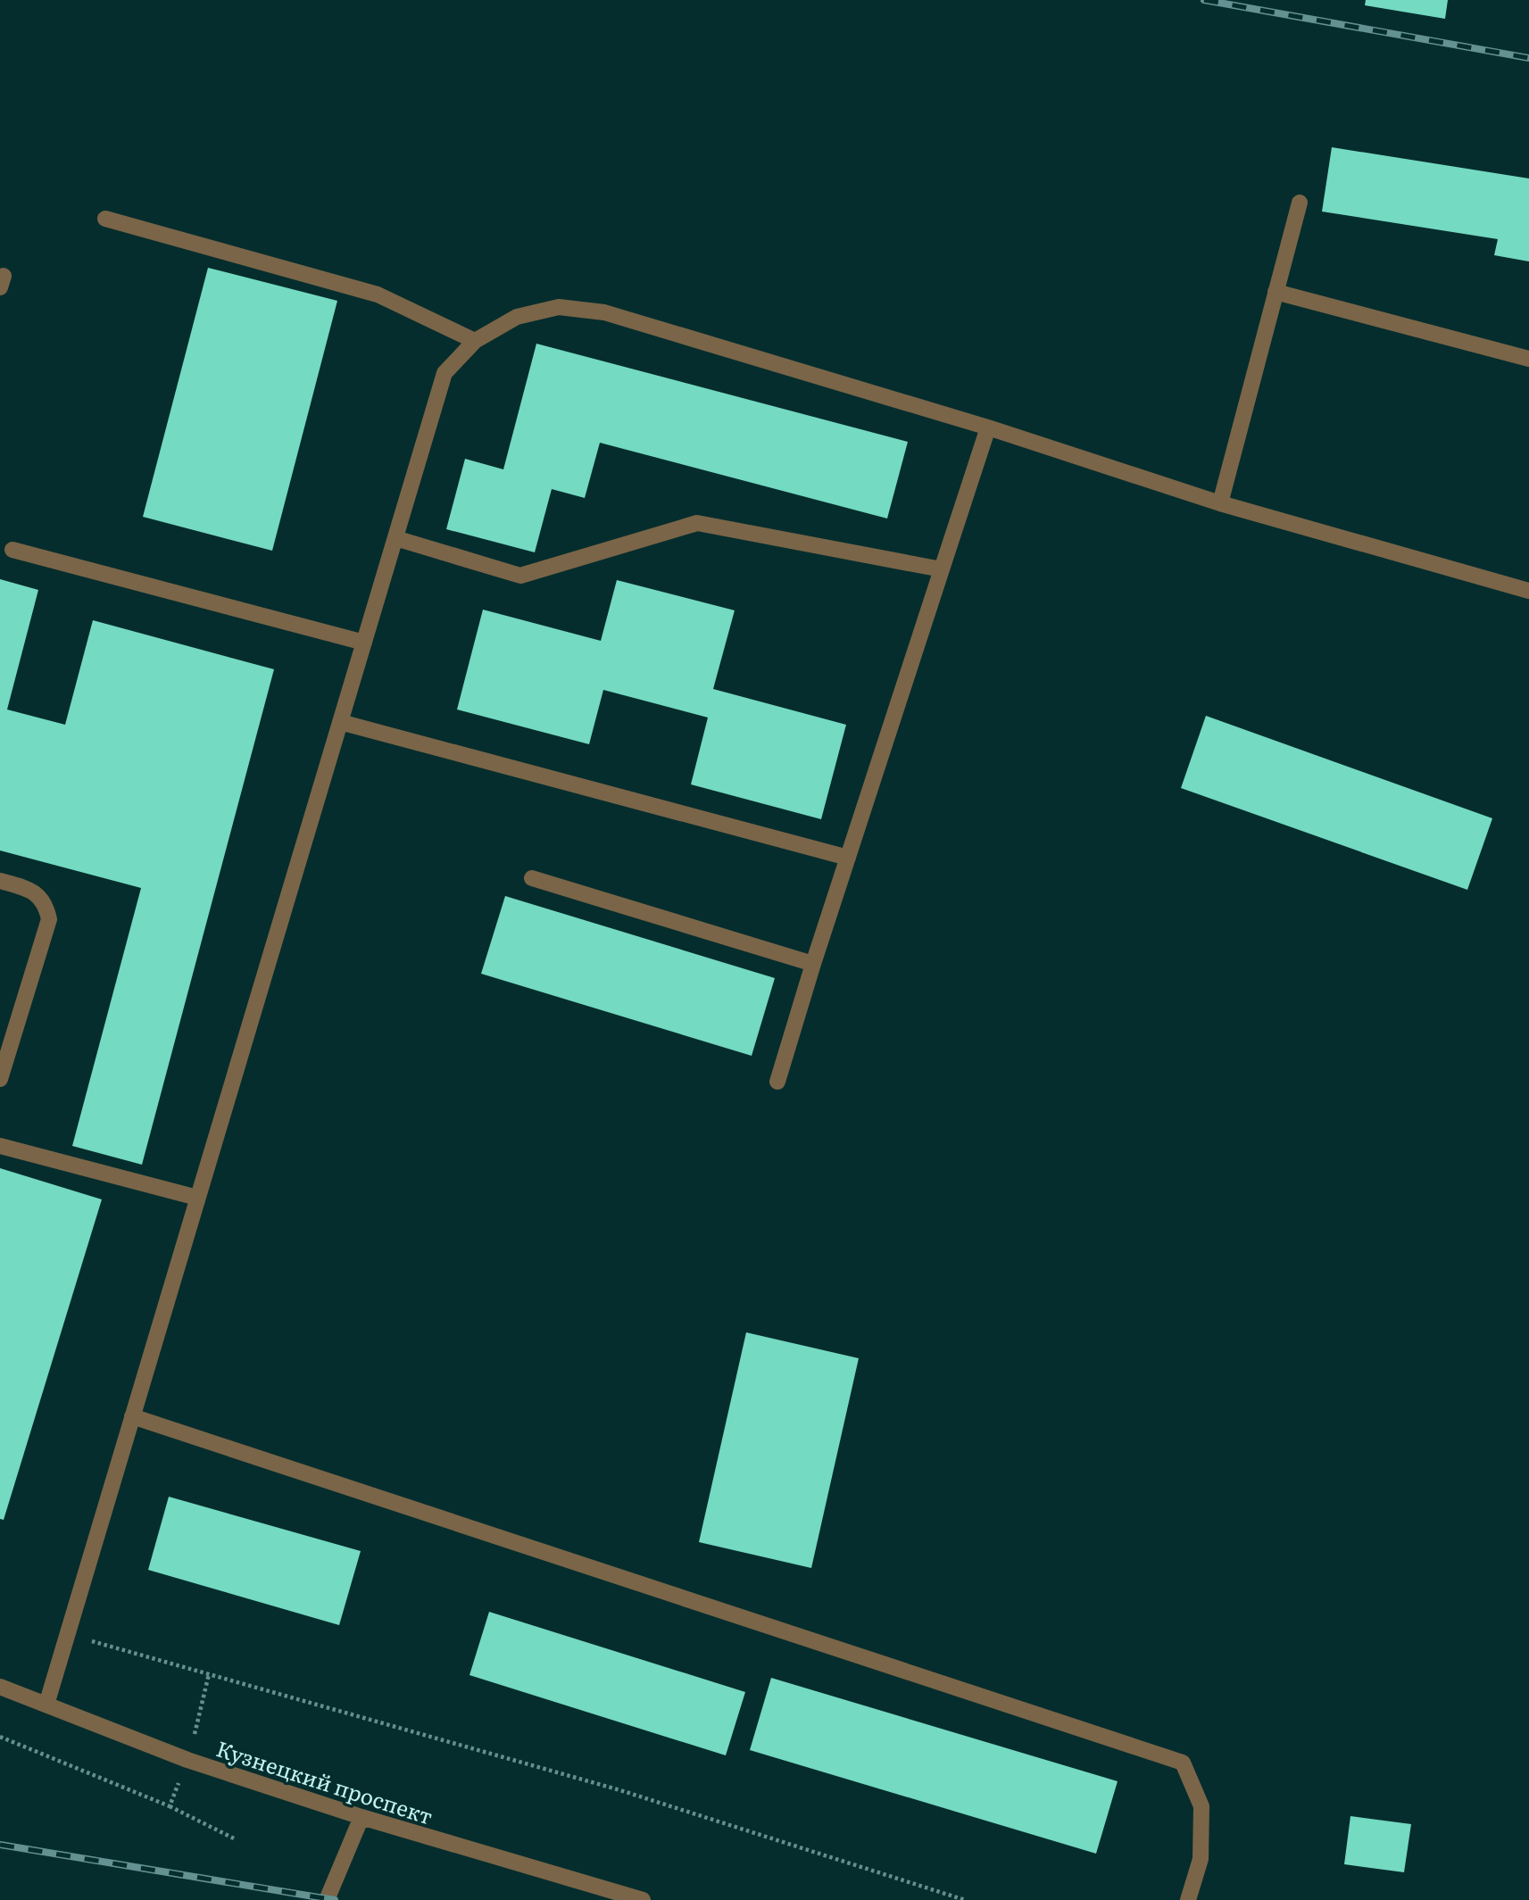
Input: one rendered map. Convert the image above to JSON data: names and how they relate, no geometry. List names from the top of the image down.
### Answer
{
  "streets": {
    "street": ["Кузнецкий проспект"]
  }
}
